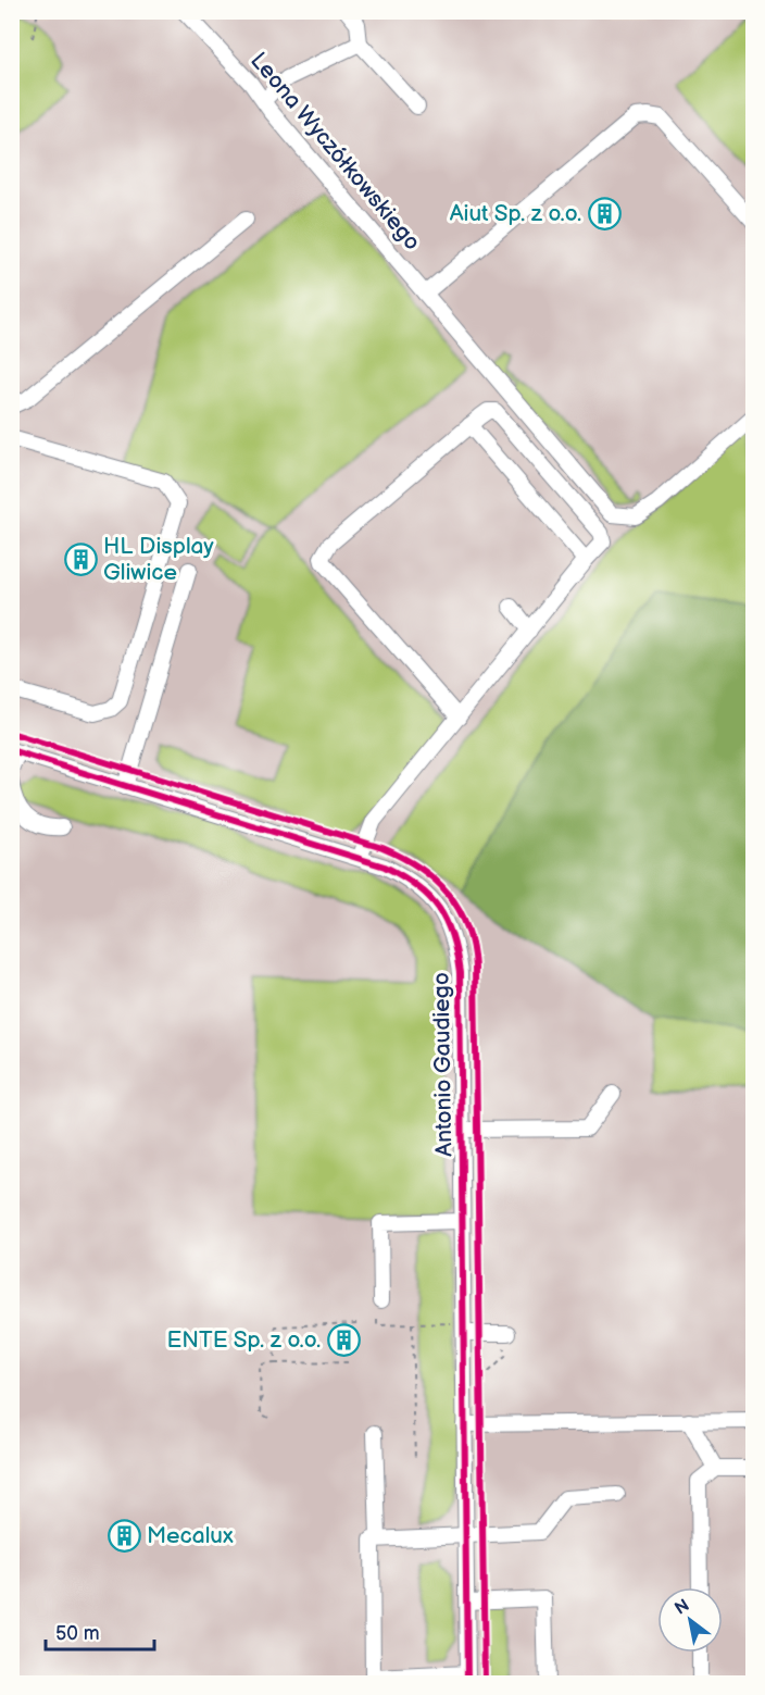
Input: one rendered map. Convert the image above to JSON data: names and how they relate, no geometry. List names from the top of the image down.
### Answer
{
  "streets": {
    "street": ["Leona Wyczółkowskiego", "Antonio Gaudiego"]
  },
  "places": {
    "building": [
      "Aiut Sp. z o.o.",
      "HL Display Gliwice",
      "ENTE Sp. z o.o.",
      "Mecalux"
    ]
  },
  "scale_bar": "50 m",
  "north": "top left"
}
